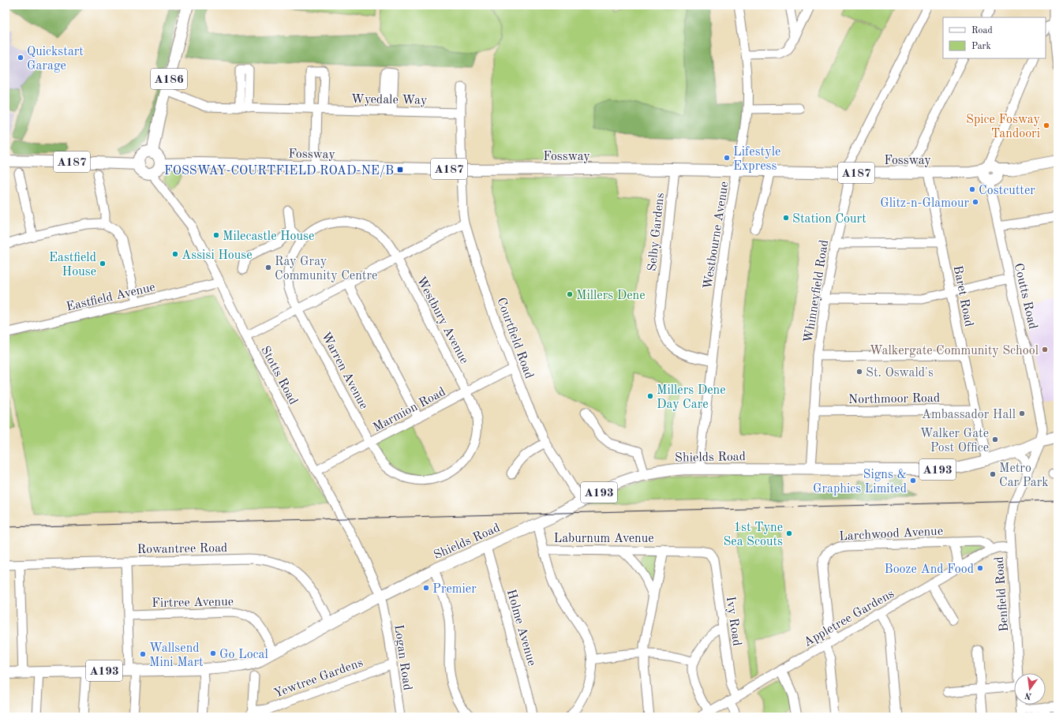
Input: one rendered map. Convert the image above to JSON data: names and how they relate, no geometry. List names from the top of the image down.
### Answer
{
  "streets": {
    "main road": [
      "A186",
      "Fossway",
      "A187",
      "Shields Road",
      "A193"
    ],
    "street": [
      "Wyedale Way",
      "Selby Gardens",
      "Westbourne Avenue",
      "Whinneyfield Road",
      "Eastfield Avenue",
      "Baret Road",
      "Coutts Road",
      "Westbury Avenue",
      "Courtfield Road",
      "Warren Avenue",
      "Stotts Road",
      "Northmoor Road",
      "Marmion Road",
      "Larchwood Avenue",
      "Laburnum Avenue",
      "Rowantree Road",
      "Benfield Road",
      "Firtree Avenue",
      "Appletree Gardens",
      "Ivy Road",
      "Holme Avenue",
      "Logan Road",
      "Yewtree Gardens"
    ]
  },
  "crossings": [
    ["A186", "Wyedale Way"],
    ["A186", "Fossway"],
    ["A186", "A187"],
    ["A186", "Stotts Road"],
    ["Fossway", "A187"],
    ["Fossway", "Selby Gardens"],
    ["Fossway", "Westbourne Avenue"],
    ["Fossway", "Whinneyfield Road"],
    ["Fossway", "Baret Road"],
    ["Fossway", "Coutts Road"],
    ["Fossway", "Courtfield Road"],
    ["Fossway", "Stotts Road"],
    ["A187", "Stotts Road"],
    ["Selby Gardens", "Westbourne Avenue"],
    ["Westbourne Avenue", "Shields Road"],
    ["Whinneyfield Road", "Northmoor Road"],
    ["Whinneyfield Road", "Shields Road"],
    ["Eastfield Avenue", "Stotts Road"],
    ["Baret Road", "Northmoor Road"],
    ["Baret Road", "Shields Road"],
    ["Coutts Road", "Shields Road"],
    ["Coutts Road", "Benfield Road"],
    ["Westbury Avenue", "Warren Avenue"],
    ["Westbury Avenue", "Marmion Road"],
    ["Courtfield Road", "Marmion Road"],
    ["Courtfield Road", "Shields Road"],
    ["Warren Avenue", "Marmion Road"],
    ["Stotts Road", "Marmion Road"],
    ["Stotts Road", "Shields Road"],
    ["Stotts Road", "Logan Road"],
    ["Shields Road", "A193"],
    ["Shields Road", "Rowantree Road"],
    ["Shields Road", "Benfield Road"],
    ["Shields Road", "Firtree Avenue"],
    ["Shields Road", "Holme Avenue"],
    ["Shields Road", "Logan Road"],
    ["Larchwood Avenue", "Appletree Gardens"],
    ["Laburnum Avenue", "Ivy Road"],
    ["Benfield Road", "Appletree Gardens"],
    ["Appletree Gardens", "Ivy Road"],
    ["Logan Road", "Yewtree Gardens"]
  ],
  "places": {
    "other": [
      "Quickstart Garage",
      "Spice Fosway Tandoori",
      "Lifestyle Express",
      "Costcutter",
      "Glitz-n-Glamour",
      "Station Court",
      "Milecastle House",
      "Assisi House",
      "Eastfield House",
      "Ray Gray Community Centre",
      "Millers Dene",
      "Walkergate Community School",
      "St. Oswald's",
      "Millers Dene Day Care",
      "Ambassador Hall",
      "Walker Gate Post Office",
      "Metro Car Park",
      "Signs & Graphics Limited",
      "1st Tyne Sea Scouts",
      "Booze And Food",
      "Premier",
      "Go Local",
      "Wallsend Mini Mart"
    ],
    "transit": ["FOSSWAY-COURTFIELD ROAD-NE/B"]
  },
  "legend": ["Road", "Park"],
  "north": "bottom"
}
